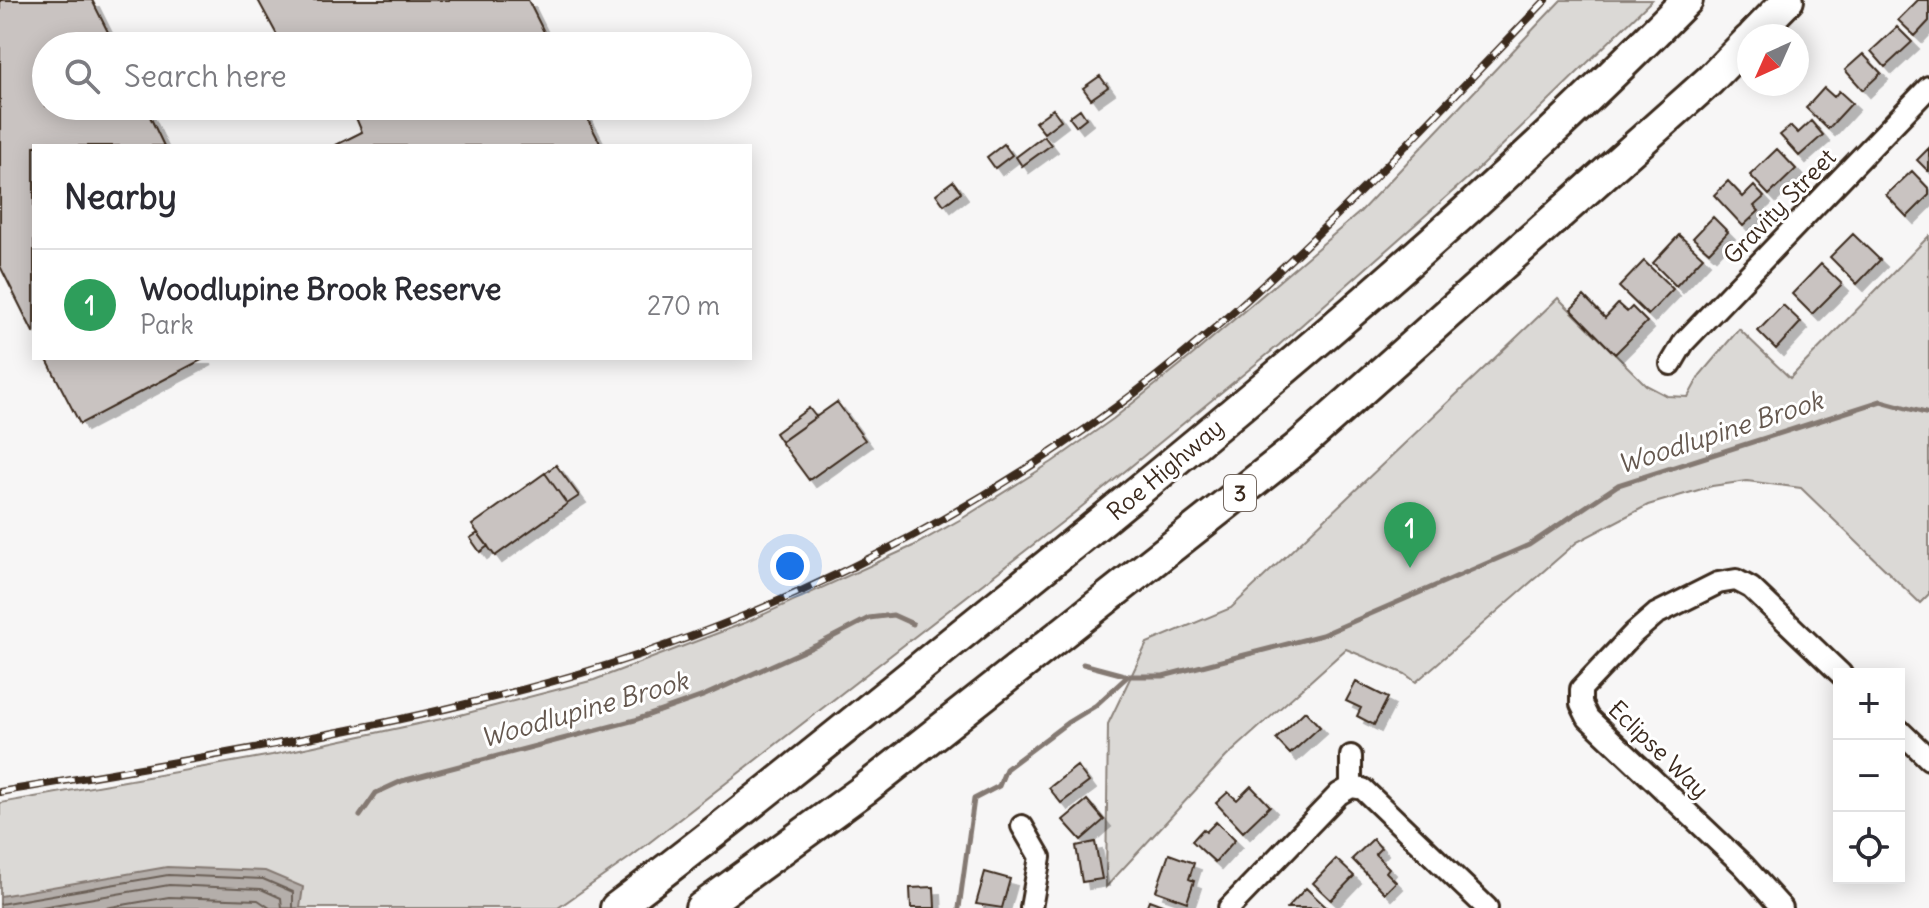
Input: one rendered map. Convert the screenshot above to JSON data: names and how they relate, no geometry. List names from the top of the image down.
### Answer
{
  "streets": {
    "highway": ["Roe Highway", "3"],
    "street": ["Gravity Street", "Eclipse Way"]
  },
  "water": ["Woodlupine Brook"],
  "north": "bottom left",
  "page": {
    "search": "Search here",
    "heading": "Nearby",
    "list": [
      {
        "mark": "1",
        "name": "Woodlupine Brook Reserve",
        "note": "Park",
        "value": "270 m"
      }
    ],
    "pins": "1",
    "map_buttons": ["+", "−"]
  }
}
